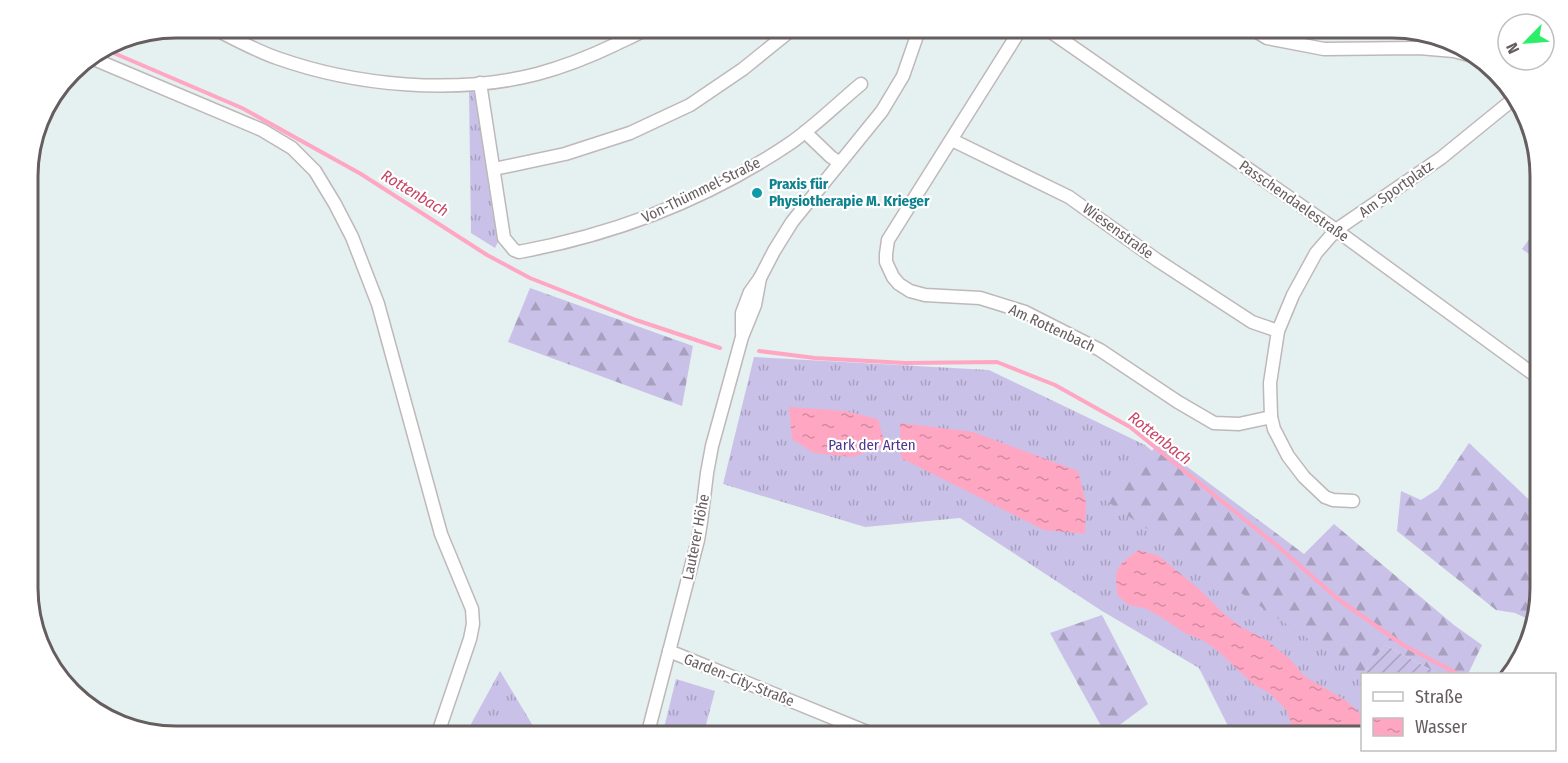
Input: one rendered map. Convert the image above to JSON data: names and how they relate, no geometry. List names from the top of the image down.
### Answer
{
  "streets": {
    "street": [
      "Am Sportplatz",
      "Von-Thümmel-Straße",
      "Passchendaelestraße",
      "Wiesenstraße",
      "Am Rottenbach",
      "Lauterer Höhe",
      "Garden-City-Straße"
    ]
  },
  "crossings": [
    ["Am Sportplatz", "Passchendaelestraße"],
    ["Am Sportplatz", "Wiesenstraße"],
    ["Am Sportplatz", "Am Rottenbach"],
    ["Wiesenstraße", "Am Rottenbach"],
    ["Lauterer Höhe", "Garden-City-Straße"]
  ],
  "water": ["Rottenbach"],
  "parks": ["Park der Arten"],
  "places": ["Praxis für Physiotherapie M. Krieger"],
  "legend": ["Straße", "Wasser"],
  "north": "bottom left"
}
